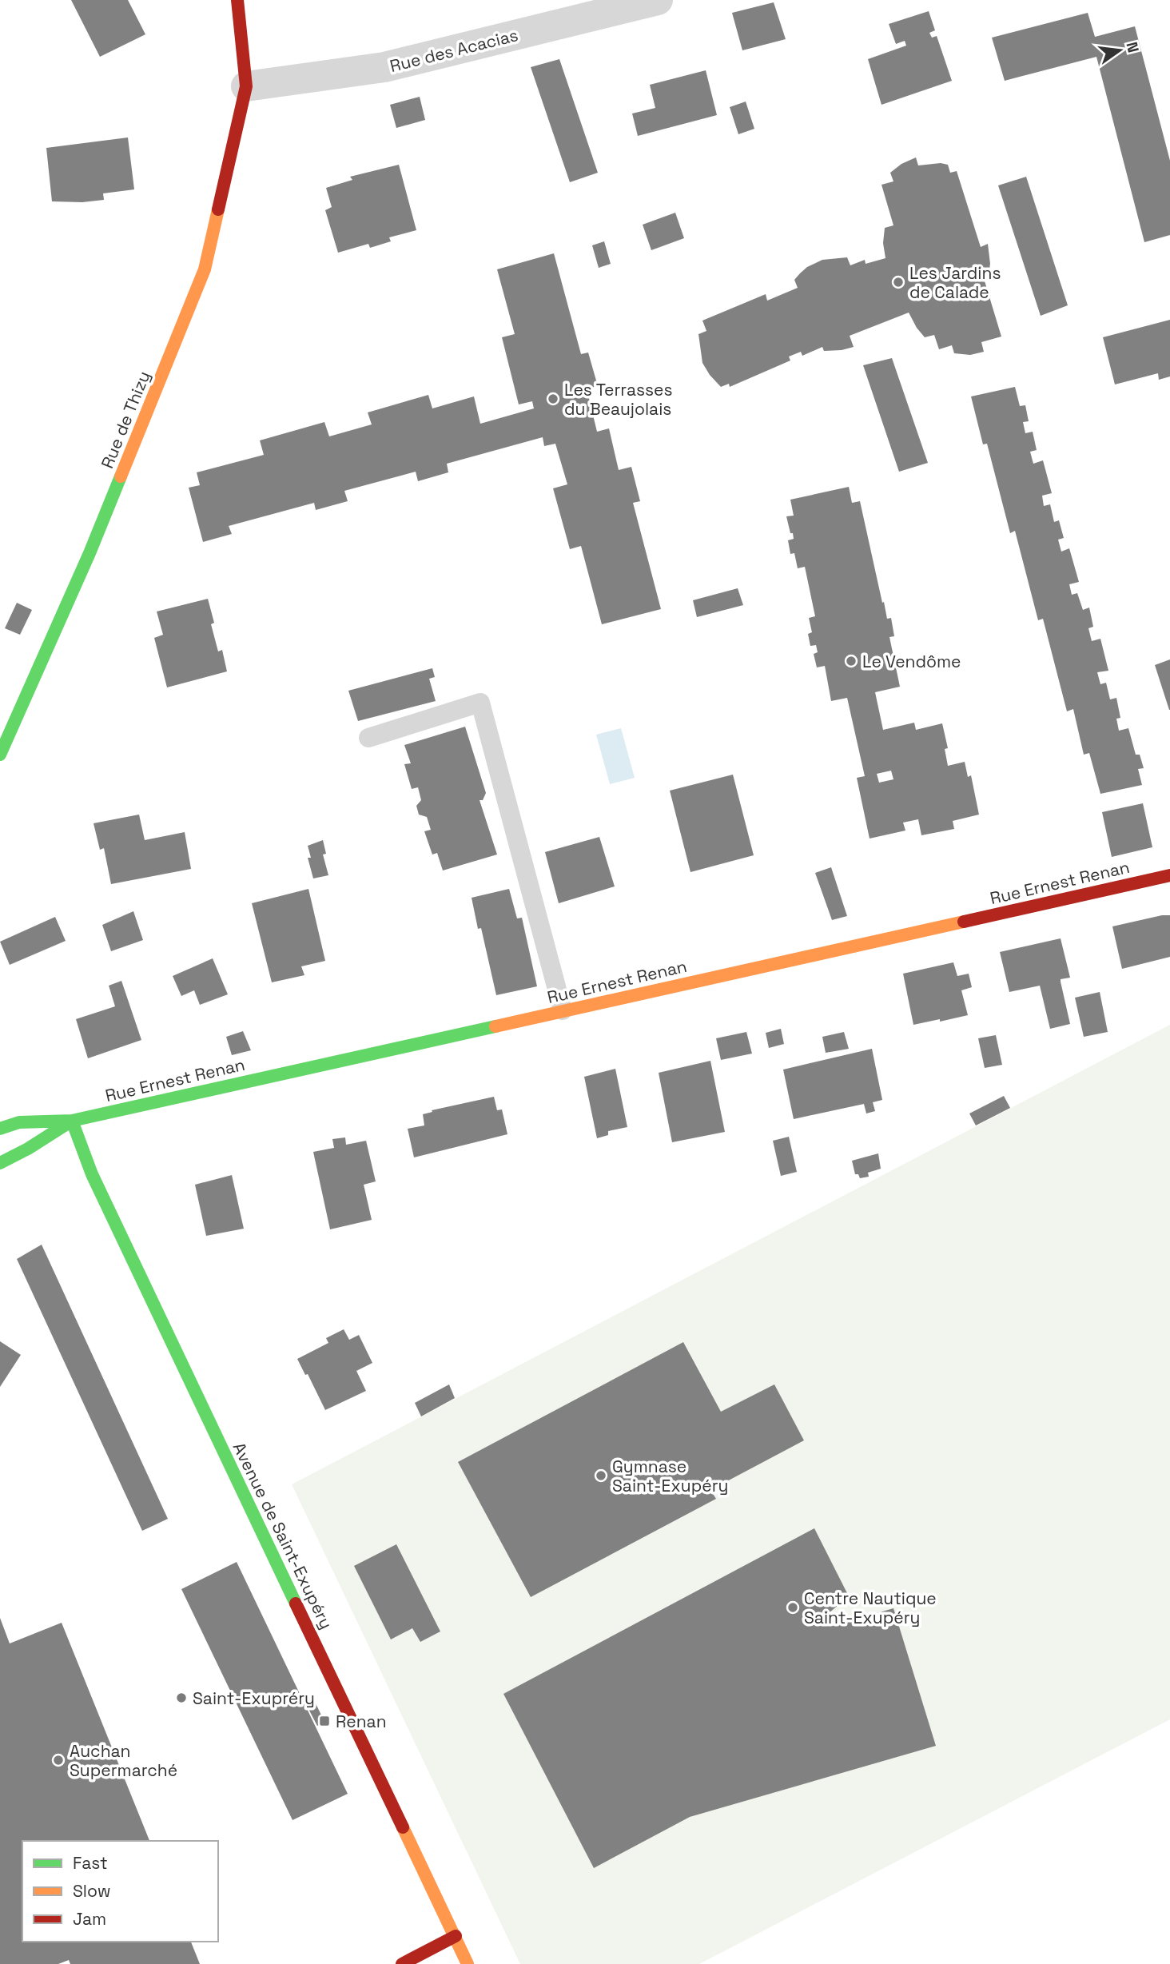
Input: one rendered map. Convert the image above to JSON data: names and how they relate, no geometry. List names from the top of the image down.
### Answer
{
  "streets": {
    "main road": ["Rue de Thizy", "Rue Ernest Renan", "Avenue de Saint-Exupéry"],
    "street": ["Rue des Acacias"]
  },
  "crossings": [
    ["Rue des Acacias", "Rue de Thizy"],
    ["Rue Ernest Renan", "Avenue de Saint-Exupéry"]
  ],
  "places": {
    "other": [
      "Les Jardins de Calade",
      "Les Terrasses du Beaujolais",
      "Le Vendôme",
      "Gymnase Saint-Exupéry",
      "Centre Nautique Saint-Exupéry",
      "Saint-Exupréry",
      "Auchan Supermarché"
    ],
    "transit": ["Renan"]
  },
  "legend": ["Fast", "Slow", "Jam"],
  "north": "right"
}
